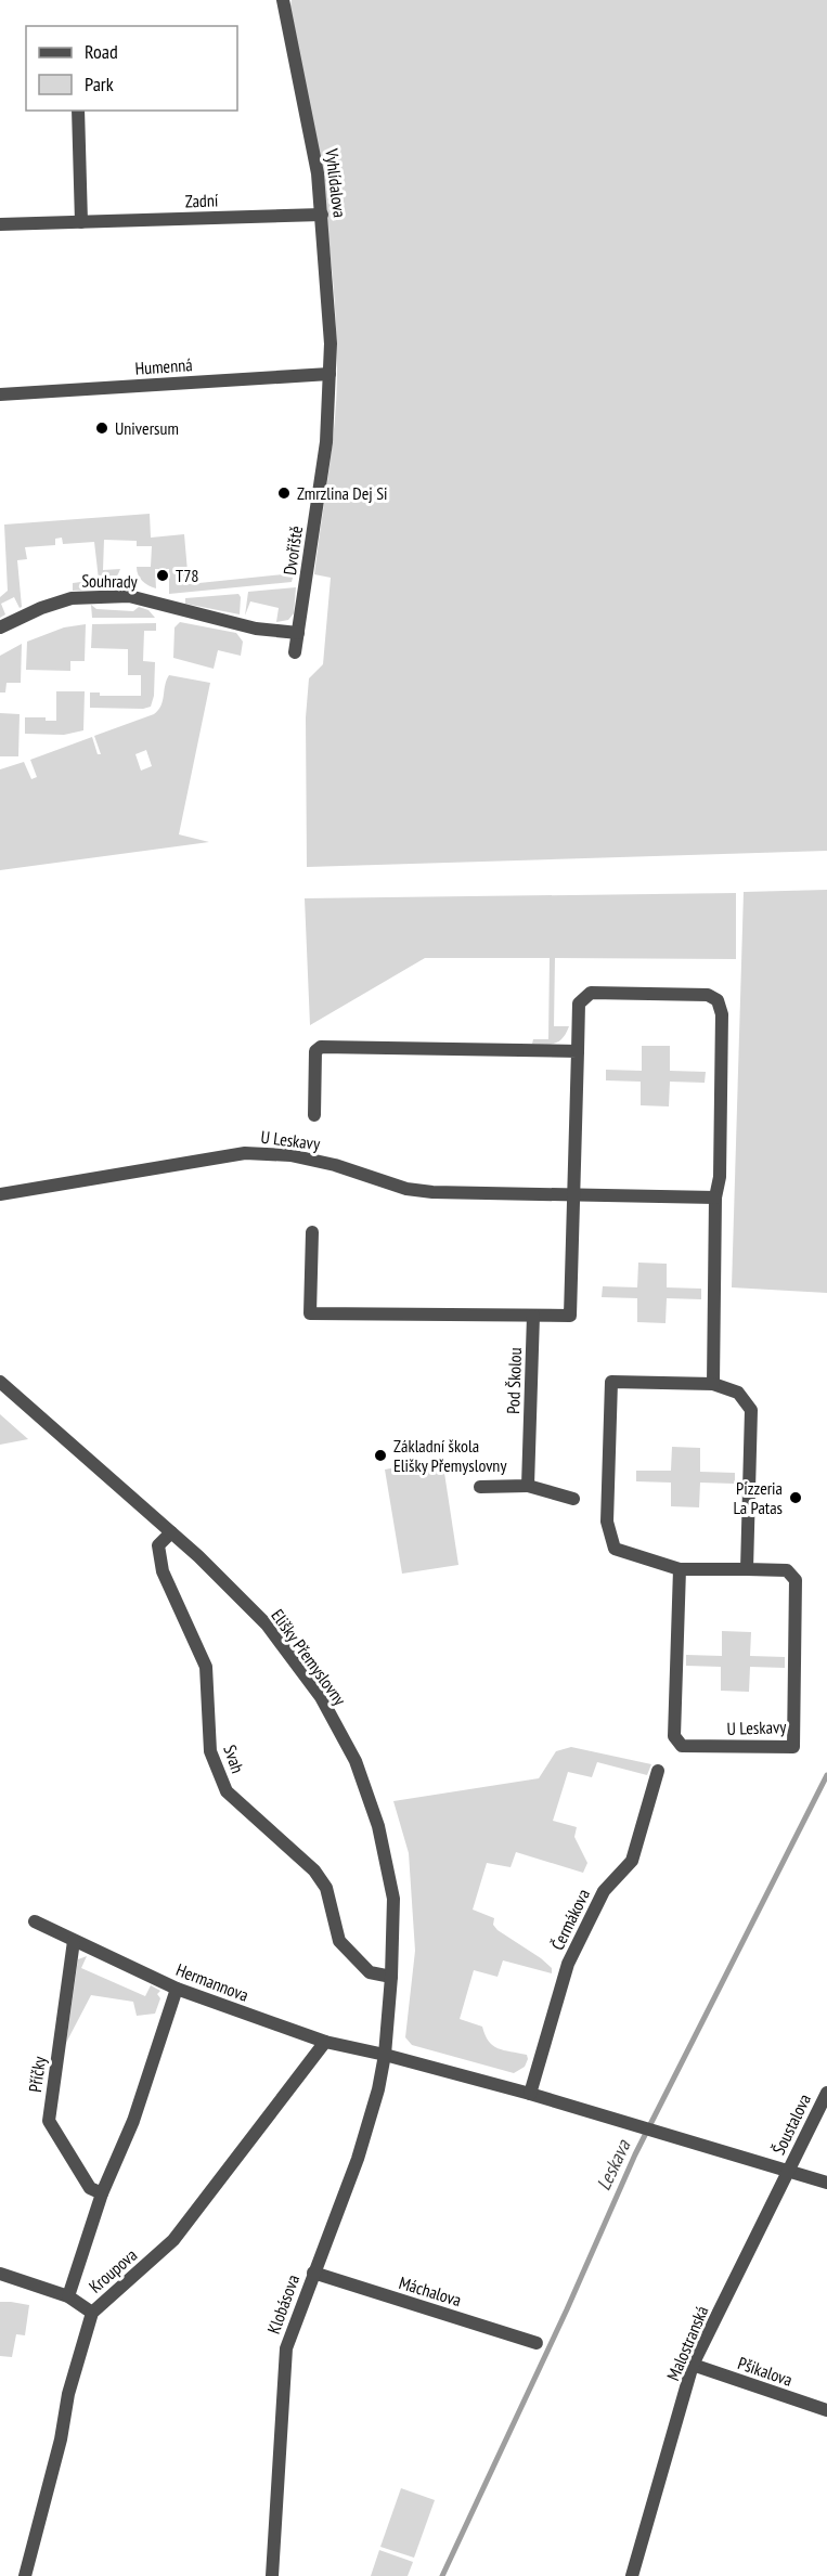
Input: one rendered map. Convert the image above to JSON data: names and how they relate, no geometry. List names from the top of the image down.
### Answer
{
  "streets": {
    "street": [
      "Vyhlídalova",
      "Zadní",
      "Humenná",
      "Dvořiště",
      "Souhrady",
      "U Leskavy",
      "Pod Školou",
      "Elišky Přemyslovny",
      "Svah",
      "Čermákova",
      "Hermannova",
      "Příčky",
      "Šoustalova",
      "Kroupova",
      "Máchalova",
      "Klobásova",
      "Malostranská",
      "Pšikalova"
    ]
  },
  "crossings": [
    ["Vyhlídalova", "Zadní"],
    ["Vyhlídalova", "Humenná"],
    ["Vyhlídalova", "Dvořiště"],
    ["Humenná", "Dvořiště"],
    ["Dvořiště", "Souhrady"],
    ["Elišky Přemyslovny", "Svah"],
    ["Elišky Přemyslovny", "Hermannova"],
    ["Elišky Přemyslovny", "Klobásova"],
    ["Hermannova", "Příčky"],
    ["Hermannova", "Kroupova"],
    ["Hermannova", "Klobásova"],
    ["Šoustalova", "Malostranská"],
    ["Máchalova", "Klobásova"],
    ["Malostranská", "Pšikalova"]
  ],
  "water": ["Leskava"],
  "places": [
    "Universum",
    "Zmrzlina Dej Si",
    "T78",
    "Základní škola Elišky Přemyslovny",
    "Pizzeria La Patas"
  ],
  "legend": ["Road", "Park"]
}
